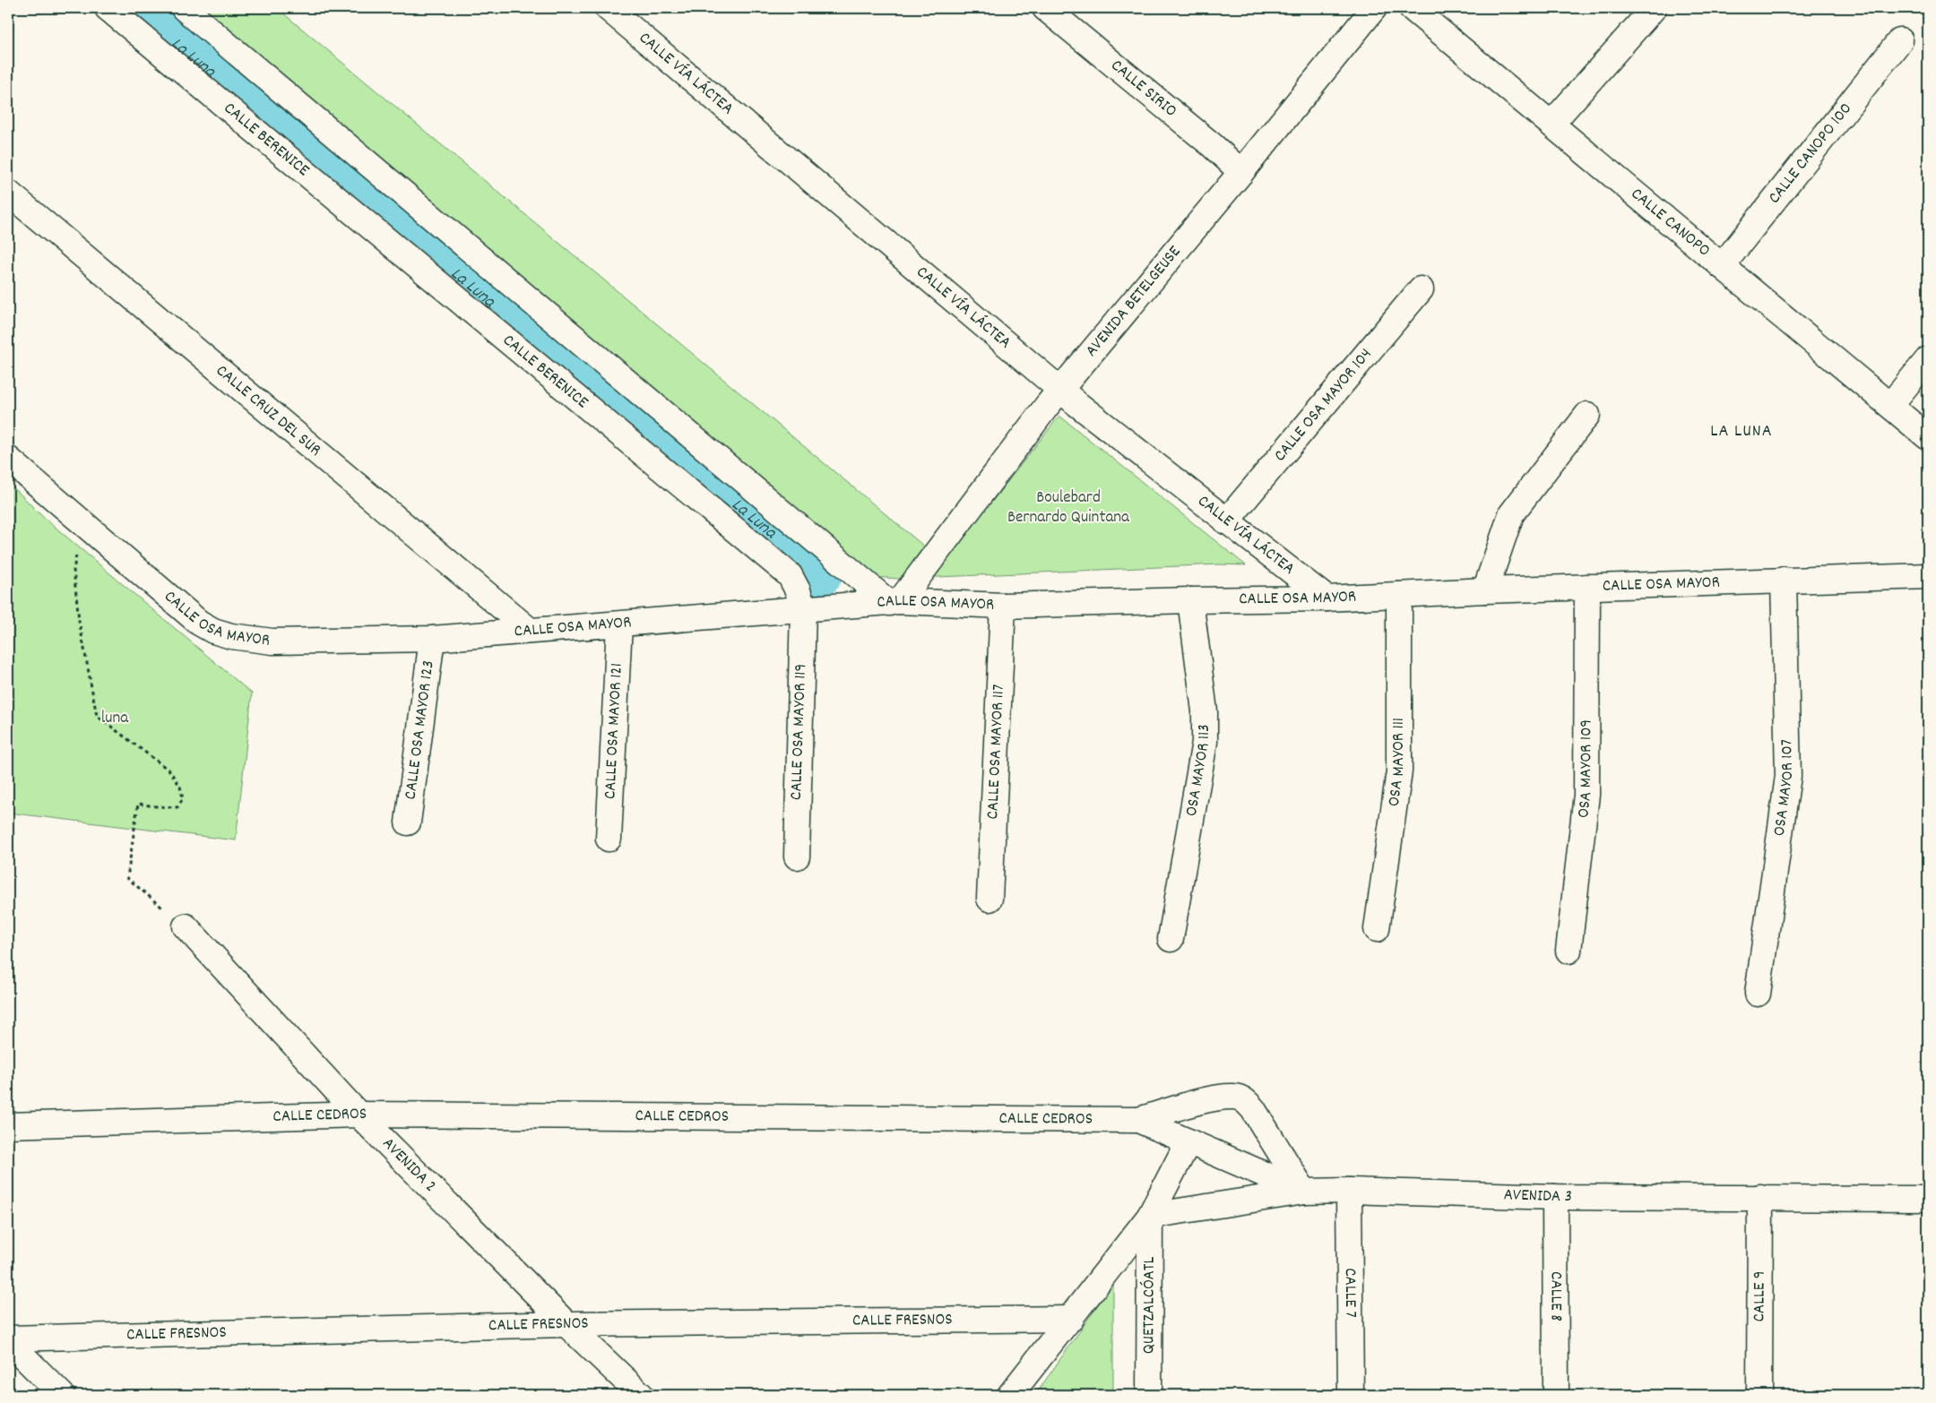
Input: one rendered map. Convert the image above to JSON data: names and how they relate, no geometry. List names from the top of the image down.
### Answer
{
  "streets": {
    "street": [
      "CALLE VÍA LÁCTEA",
      "CALLE SIRIO",
      "CALLE BERENICE",
      "CALLE CANOPO 100",
      "CALLE CANOPO",
      "AVENIDA BETELGEUSE",
      "CALLE OSA MAYOR 104",
      "CALLE CRUZ DEL SUR",
      "CALLE OSA MAYOR",
      "CALLE OSA MAYOR 123",
      "CALLE OSA MAYOR 121",
      "CALLE OSA MAYOR 119",
      "CALLE OSA MAYOR 117",
      "OSA MAYOR 111",
      "OSA MAYOR 109",
      "OSA MAYOR 113",
      "OSA MAYOR 107",
      "CALLE CEDROS",
      "AVENIDA 2",
      "AVENIDA 3",
      "CALLE 7",
      "CALLE 8",
      "CALLE 9",
      "QUETZALCÓATL",
      "CALLE FRESNOS"
    ]
  },
  "crossings": [
    ["CALLE VÍA LÁCTEA", "AVENIDA BETELGEUSE"],
    ["CALLE VÍA LÁCTEA", "CALLE OSA MAYOR 104"],
    ["CALLE VÍA LÁCTEA", "CALLE OSA MAYOR"],
    ["CALLE SIRIO", "AVENIDA BETELGEUSE"],
    ["CALLE BERENICE", "CALLE OSA MAYOR"],
    ["CALLE BERENICE", "CALLE OSA MAYOR 119"],
    ["CALLE CANOPO 100", "CALLE CANOPO"],
    ["AVENIDA BETELGEUSE", "CALLE OSA MAYOR"],
    ["CALLE CRUZ DEL SUR", "CALLE OSA MAYOR"],
    ["CALLE OSA MAYOR", "CALLE OSA MAYOR 123"],
    ["CALLE OSA MAYOR", "CALLE OSA MAYOR 121"],
    ["CALLE OSA MAYOR", "CALLE OSA MAYOR 119"],
    ["CALLE OSA MAYOR", "CALLE OSA MAYOR 117"],
    ["CALLE OSA MAYOR", "OSA MAYOR 111"],
    ["CALLE OSA MAYOR", "OSA MAYOR 109"],
    ["CALLE OSA MAYOR", "OSA MAYOR 113"],
    ["CALLE OSA MAYOR", "OSA MAYOR 107"],
    ["CALLE CEDROS", "AVENIDA 2"],
    ["CALLE CEDROS", "AVENIDA 3"],
    ["AVENIDA 2", "CALLE FRESNOS"],
    ["AVENIDA 3", "CALLE 7"],
    ["AVENIDA 3", "CALLE 8"],
    ["AVENIDA 3", "CALLE 9"],
    ["AVENIDA 3", "QUETZALCÓATL"]
  ],
  "districts": ["LA LUNA"],
  "water": ["La Luna"],
  "parks": ["Boulebard Bernardo Quintana", "luna"]
}
